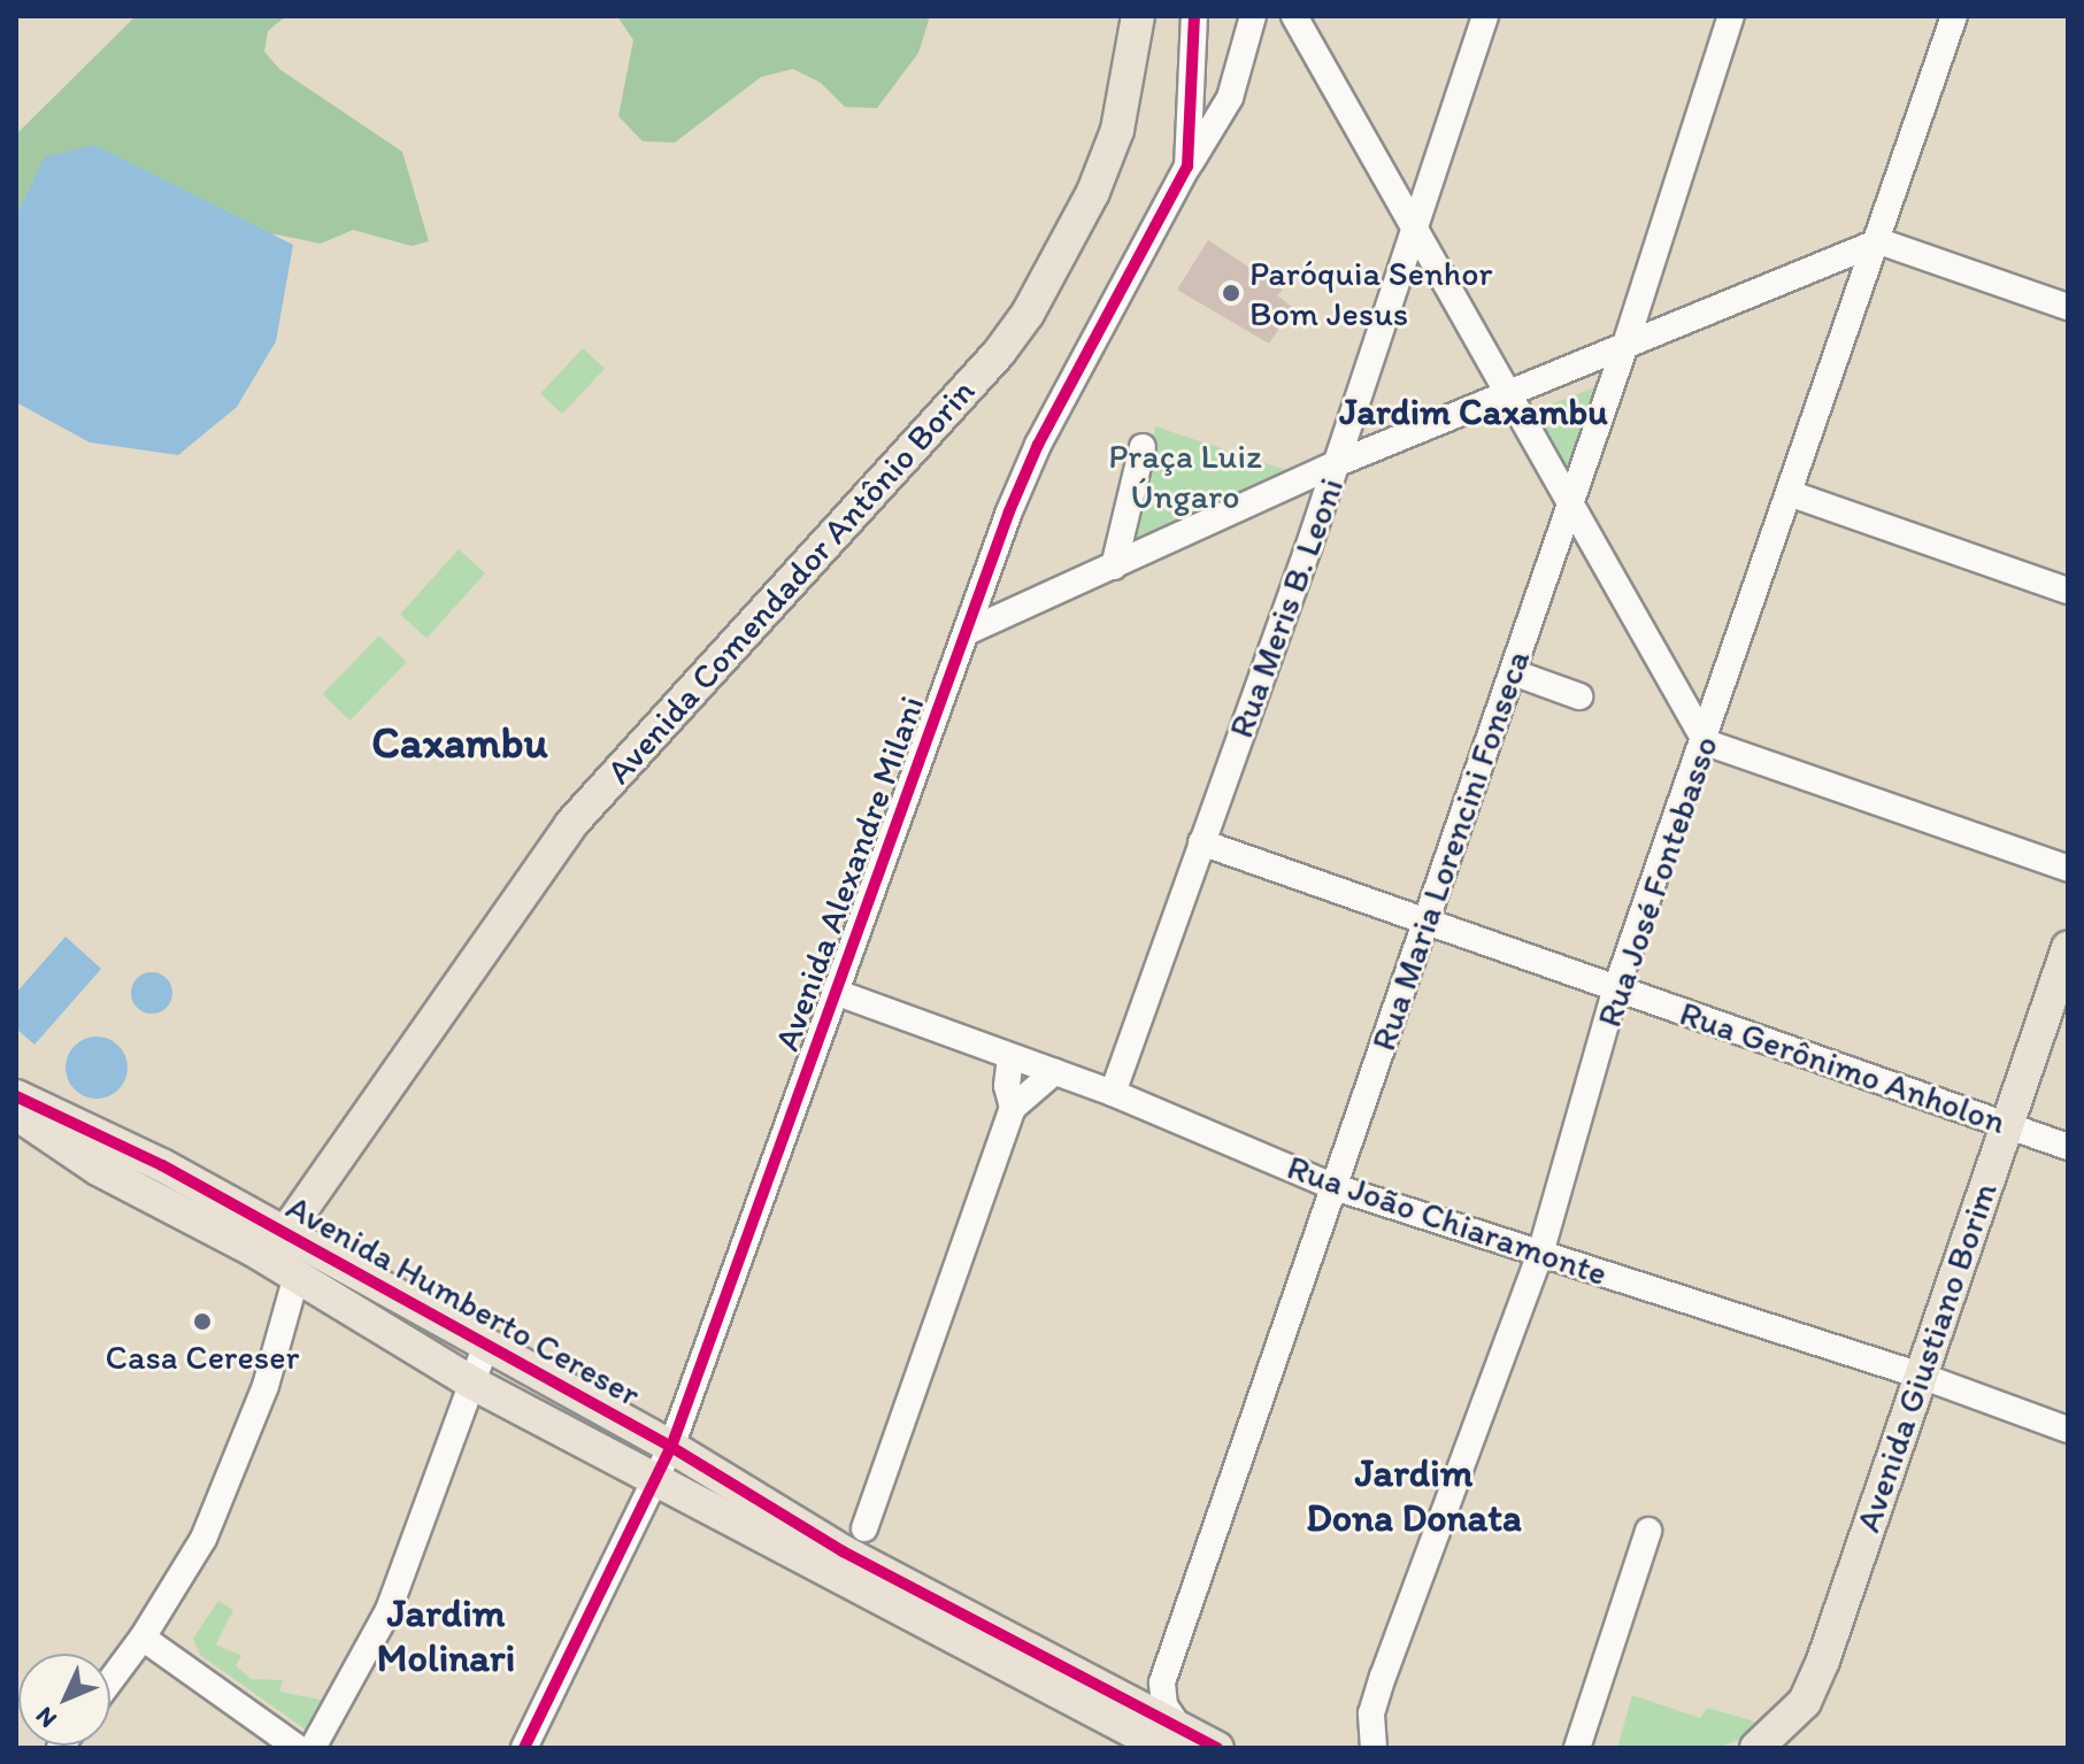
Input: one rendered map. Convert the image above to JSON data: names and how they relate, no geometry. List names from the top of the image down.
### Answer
{
  "streets": {
    "main road": ["Avenida Comendador Antônio Borin", "Avenida Humberto Cereser", "Avenida Giustiano Borim"],
    "street": [
      "Rua Meris B. Leoni",
      "Rua Maria Lorencini Fonseca",
      "Avenida Alexandre Milani",
      "Rua José Fontebasso",
      "Rua Gerônimo Anholon",
      "Rua João Chiaramonte"
    ]
  },
  "crossings": [
    ["Avenida Comendador Antônio Borin", "Avenida Humberto Cereser"],
    ["Rua Meris B. Leoni", "Rua Gerônimo Anholon"],
    ["Rua Meris B. Leoni", "Rua João Chiaramonte"],
    ["Rua Maria Lorencini Fonseca", "Rua Gerônimo Anholon"],
    ["Rua Maria Lorencini Fonseca", "Rua João Chiaramonte"],
    ["Avenida Alexandre Milani", "Rua João Chiaramonte"],
    ["Avenida Alexandre Milani", "Avenida Humberto Cereser"],
    ["Rua José Fontebasso", "Rua Gerônimo Anholon"],
    ["Rua José Fontebasso", "Rua João Chiaramonte"],
    ["Rua Gerônimo Anholon", "Avenida Giustiano Borim"],
    ["Rua João Chiaramonte", "Avenida Giustiano Borim"]
  ],
  "districts": [
    "Jardim Caxambu",
    "Caxambu",
    "Jardim Dona Donata",
    "Jardim Molinari"
  ],
  "parks": ["Praça Luiz Úngaro"],
  "places": ["Paróquia Senhor Bom Jesus", "Casa Cereser"],
  "north": "bottom left"
}
